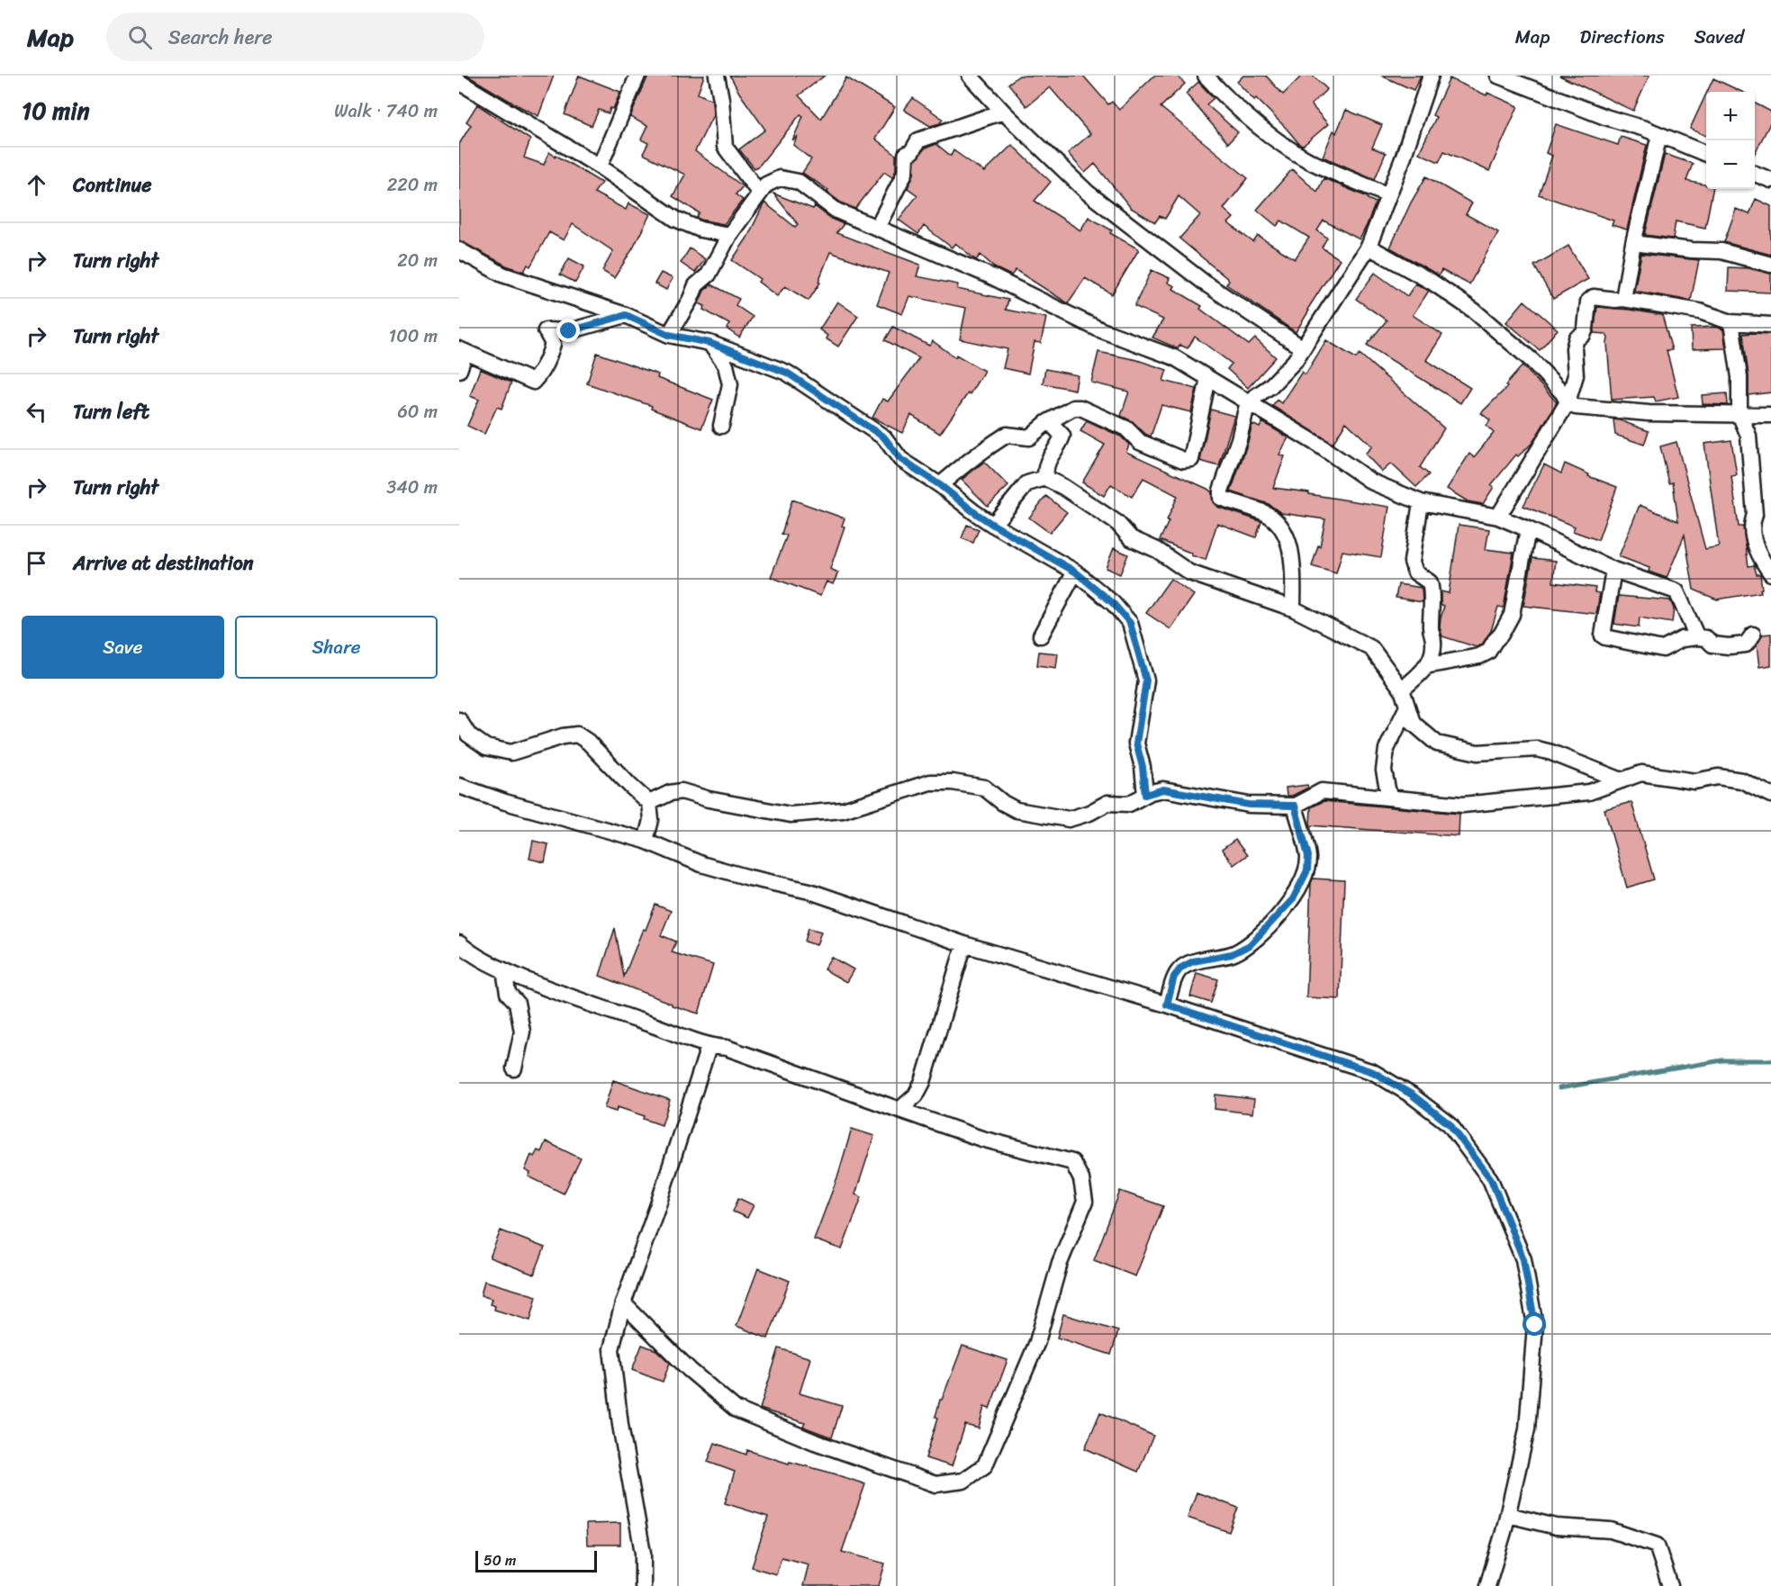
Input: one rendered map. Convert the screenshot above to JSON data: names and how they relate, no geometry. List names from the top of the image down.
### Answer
{
  "scale_bar": "50 m",
  "page": {
    "header": "Map",
    "search": "Search here",
    "nav": ["Map", "Directions", "Saved"],
    "heading": ["10 min", "Walk · 740 m"],
    "map_buttons": ["+", "−"],
    "list": [
      ["Continue", "220 m"],
      ["Turn right", "20 m"],
      ["Turn right", "100 m"],
      ["Turn left", "60 m"],
      ["Turn right", "340 m"],
      "Arrive at destination"
    ],
    "buttons": ["Save", "Share"],
    "scale": "50 m"
  }
}
